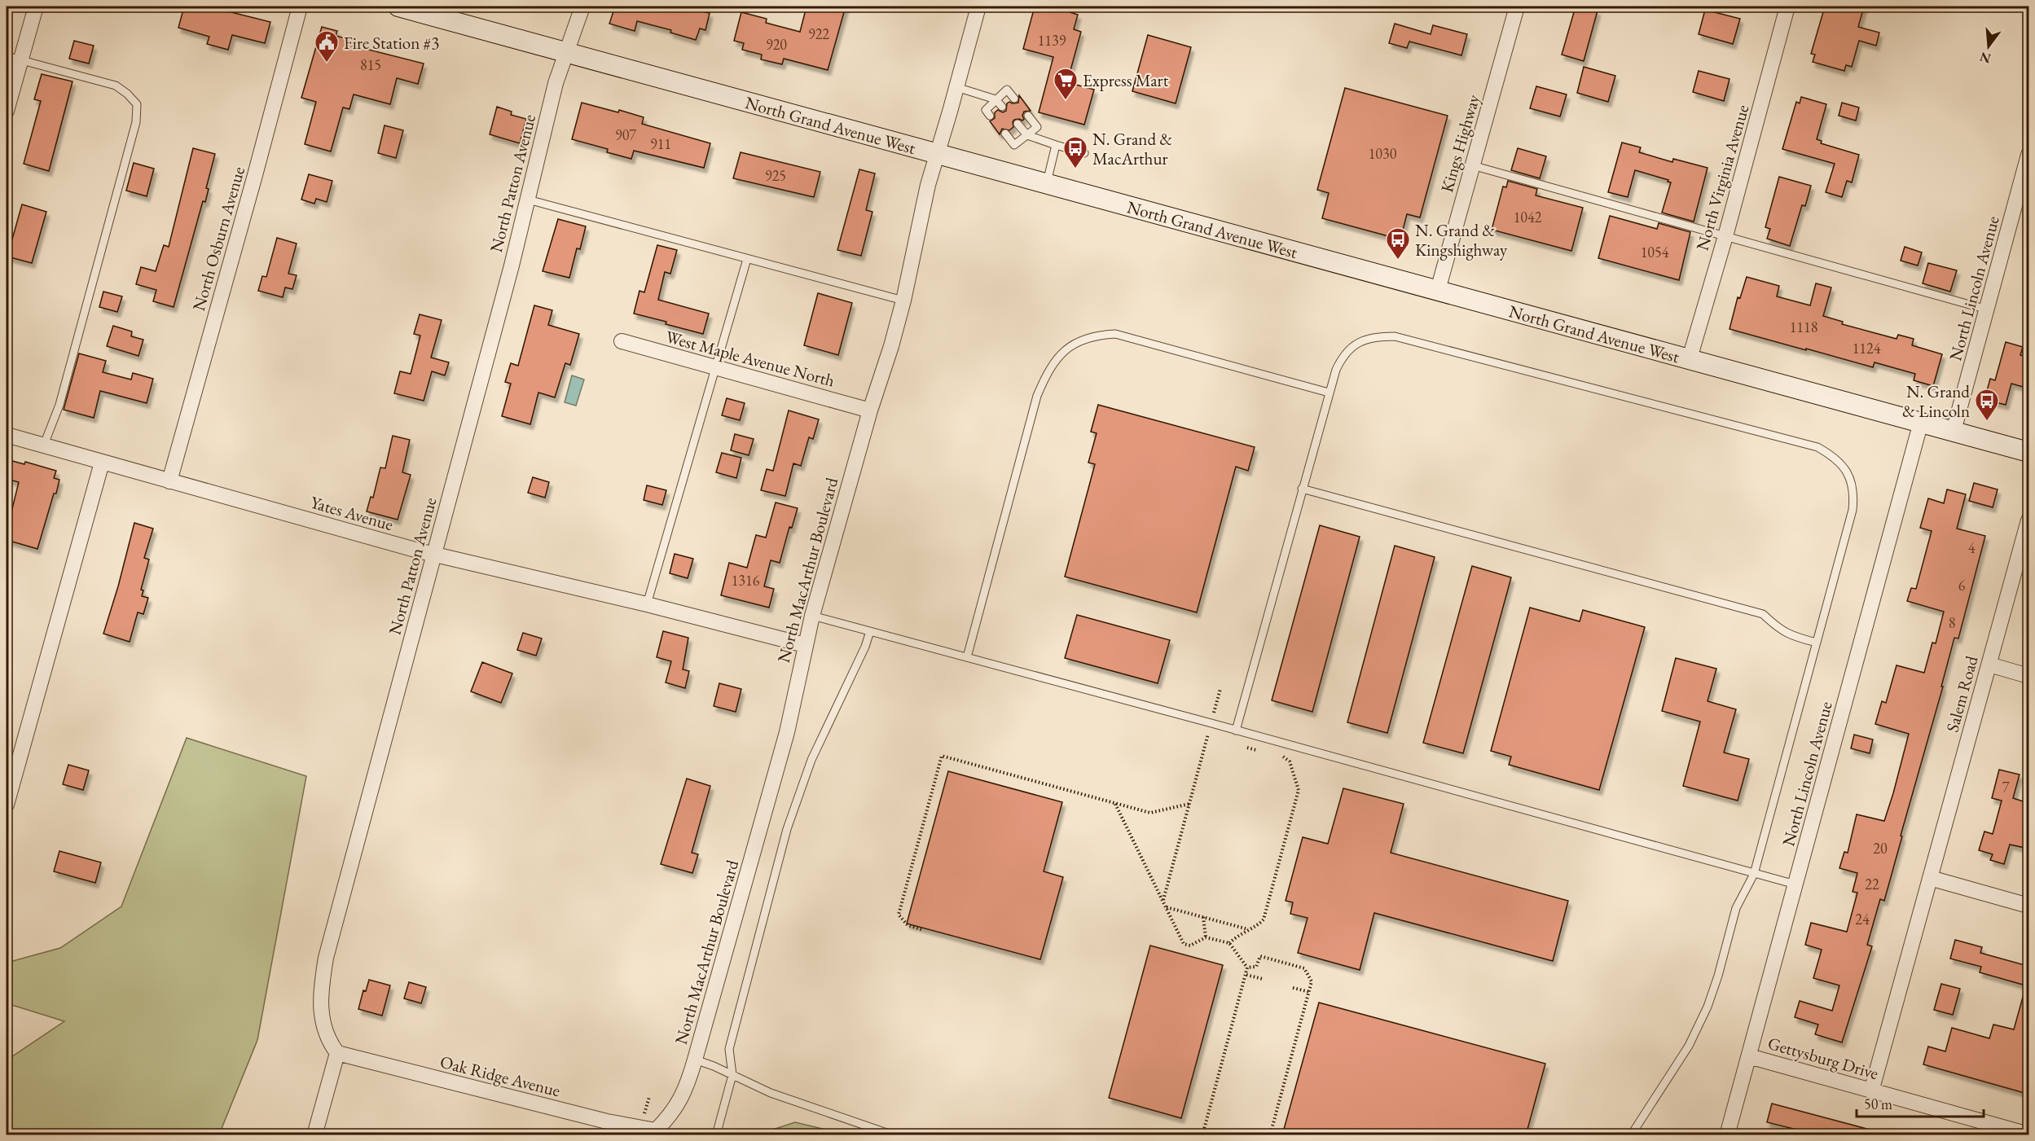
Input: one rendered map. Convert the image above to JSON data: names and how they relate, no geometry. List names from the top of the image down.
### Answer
{
  "streets": {
    "main road": ["North Grand Avenue West"],
    "street": [
      "Kings Highway",
      "North Virginia Avenue",
      "North Patton Avenue",
      "North Osburn Avenue",
      "North Lincoln Avenue",
      "West Maple Avenue North",
      "Yates Avenue",
      "North MacArthur Boulevard",
      "Salem Road",
      "Gettysburg Drive",
      "Oak Ridge Avenue"
    ]
  },
  "crossings": [
    ["North Grand Avenue West", "Kings Highway"],
    ["North Grand Avenue West", "North Virginia Avenue"],
    ["North Grand Avenue West", "North Patton Avenue"],
    ["North Grand Avenue West", "North Lincoln Avenue"],
    ["North Grand Avenue West", "North MacArthur Boulevard"],
    ["North Patton Avenue", "Yates Avenue"],
    ["North Patton Avenue", "Oak Ridge Avenue"],
    ["North Osburn Avenue", "Yates Avenue"],
    ["North Lincoln Avenue", "Gettysburg Drive"],
    ["West Maple Avenue North", "North MacArthur Boulevard"],
    ["Yates Avenue", "North MacArthur Boulevard"],
    ["North MacArthur Boulevard", "Oak Ridge Avenue"],
    ["Salem Road", "Gettysburg Drive"]
  ],
  "places": {
    "public building": ["Fire Station #3"],
    "supermarket": ["Express Mart"],
    "bus stop": ["N. Grand & MacArthur", "N. Grand & Kingshighway", "N. Grand & Lincoln"]
  },
  "house_numbers": [
    "922",
    "1139",
    "920",
    "815",
    "907",
    "911",
    "1030",
    "925",
    "1042",
    "1054",
    "1118",
    "1124",
    "4",
    "1316",
    "6",
    "8",
    "7",
    "20",
    "22",
    "24"
  ],
  "scale_bar": "50 m",
  "north": "bottom"
}
